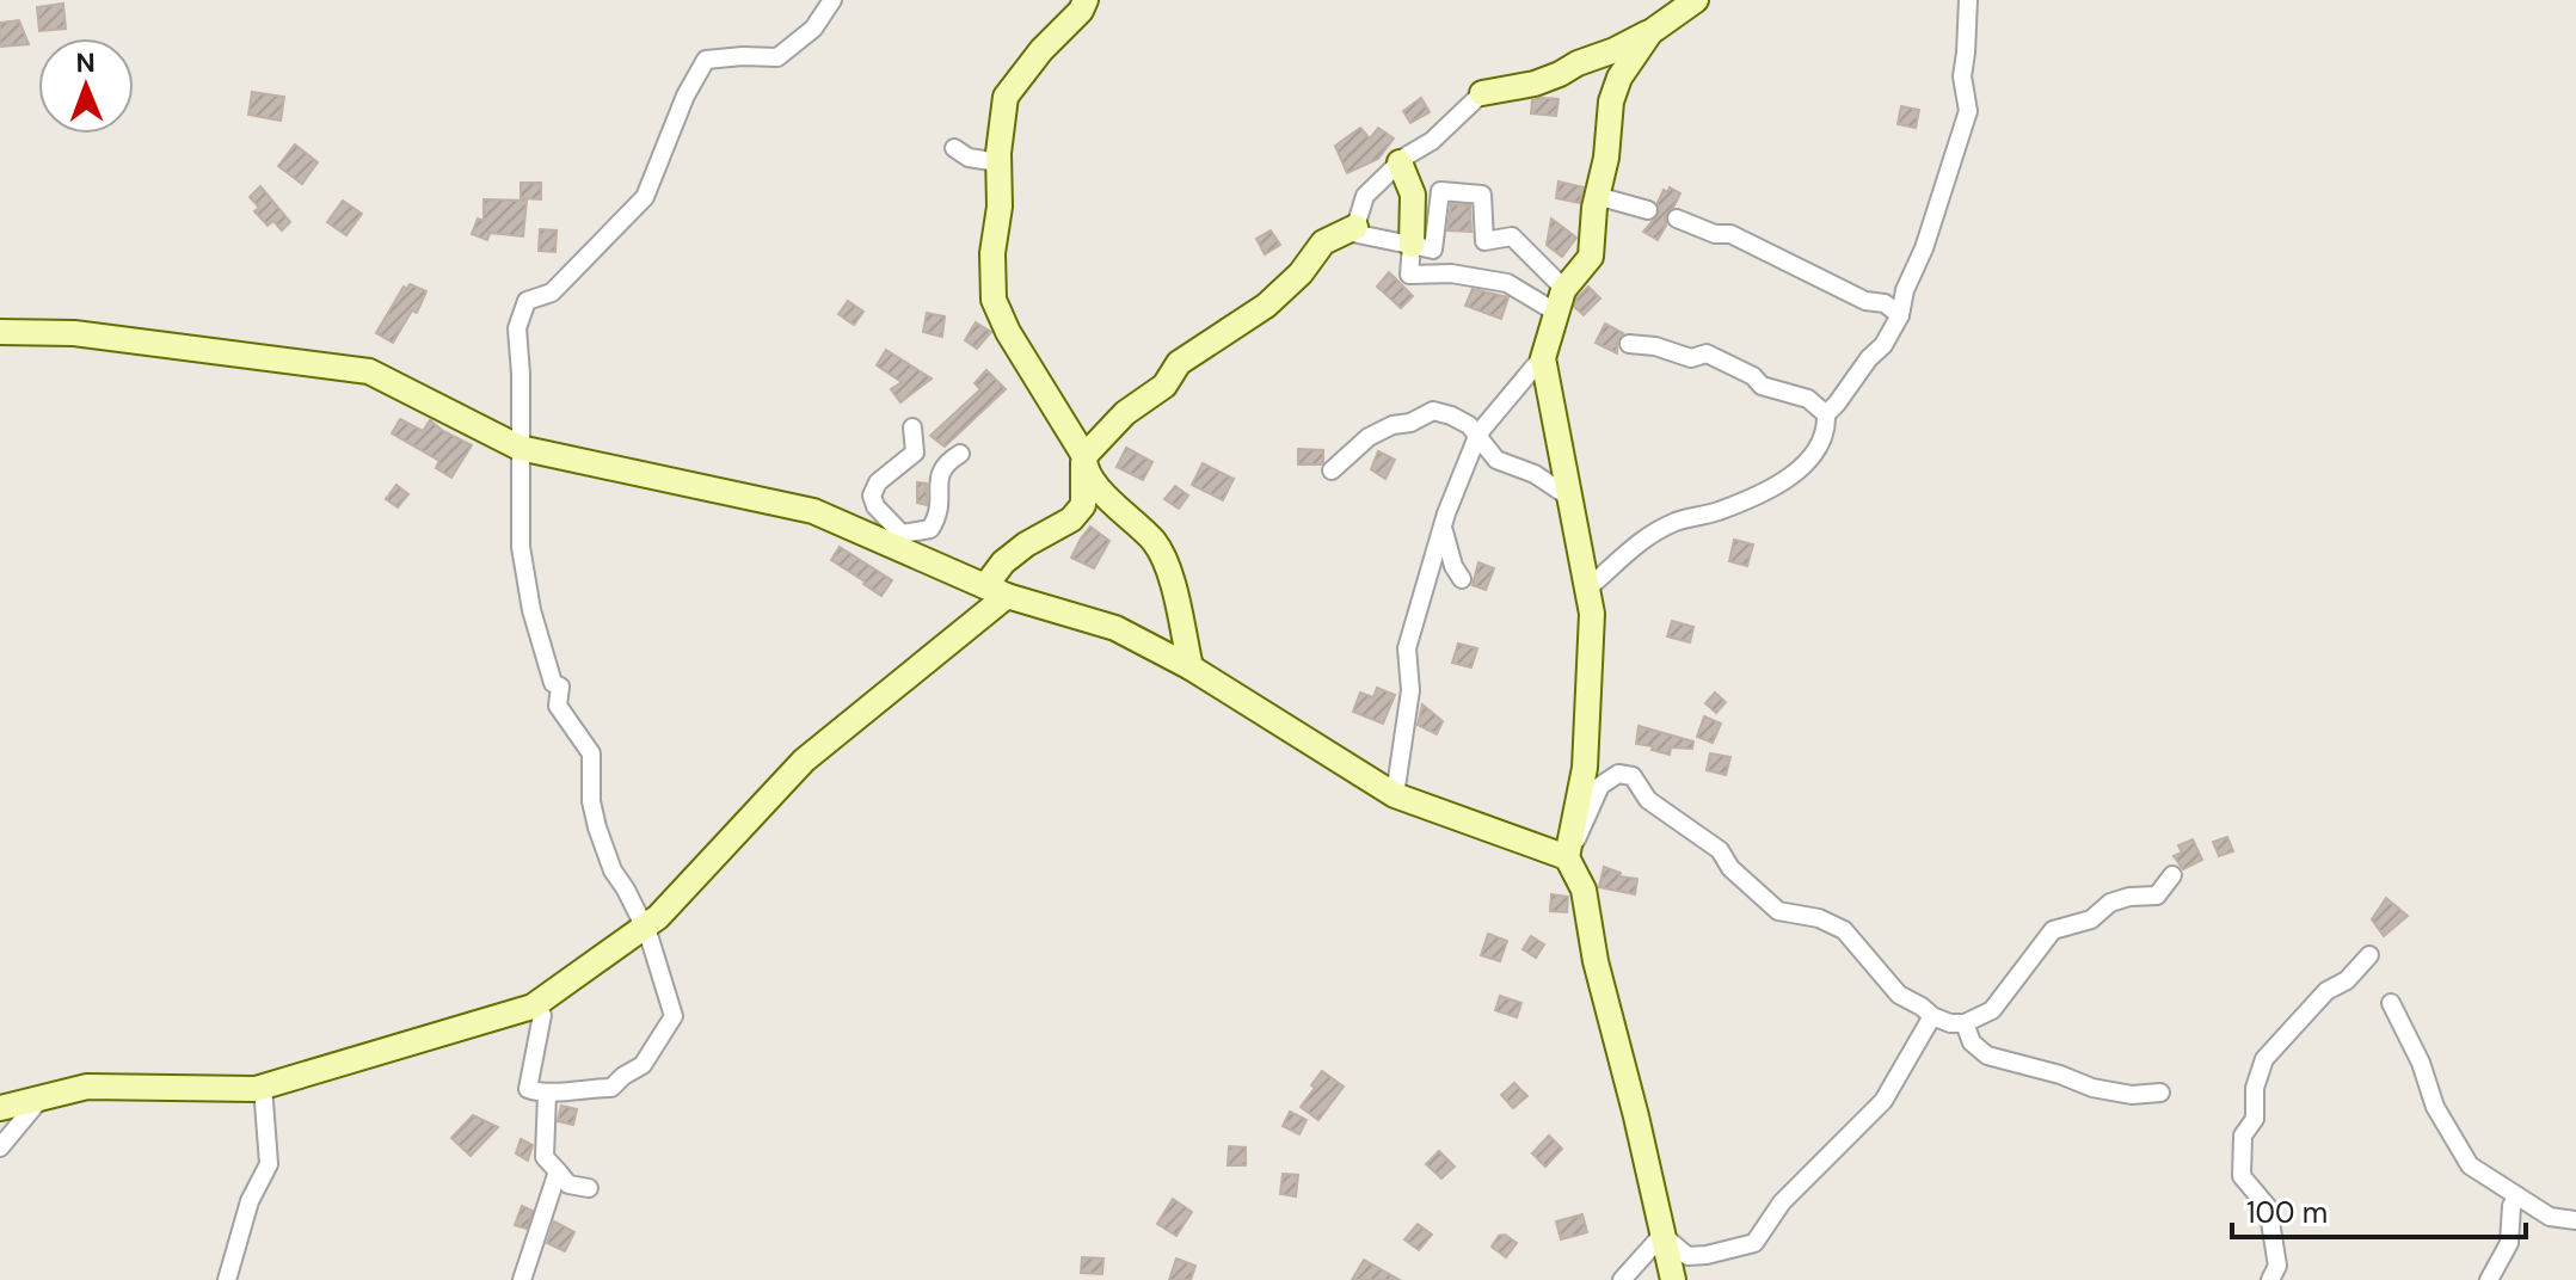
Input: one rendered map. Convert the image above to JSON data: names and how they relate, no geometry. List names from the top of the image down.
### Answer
{
  "scale_bar": "100 m",
  "north": "top"
}
